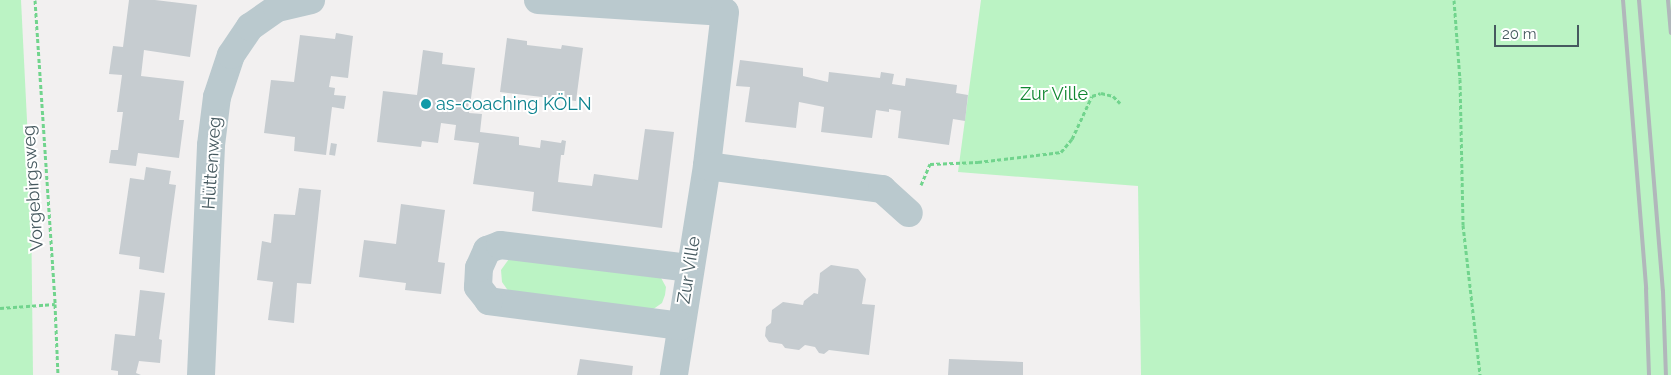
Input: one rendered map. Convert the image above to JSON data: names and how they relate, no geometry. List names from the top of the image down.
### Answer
{
  "streets": {
    "street": ["Hüttenweg", "Zur Ville"],
    "path": ["Vorgebirgsweg"]
  },
  "parks": ["Zur Ville"],
  "places": ["as-coaching KÖLN"],
  "scale_bar": "20 m"
}
